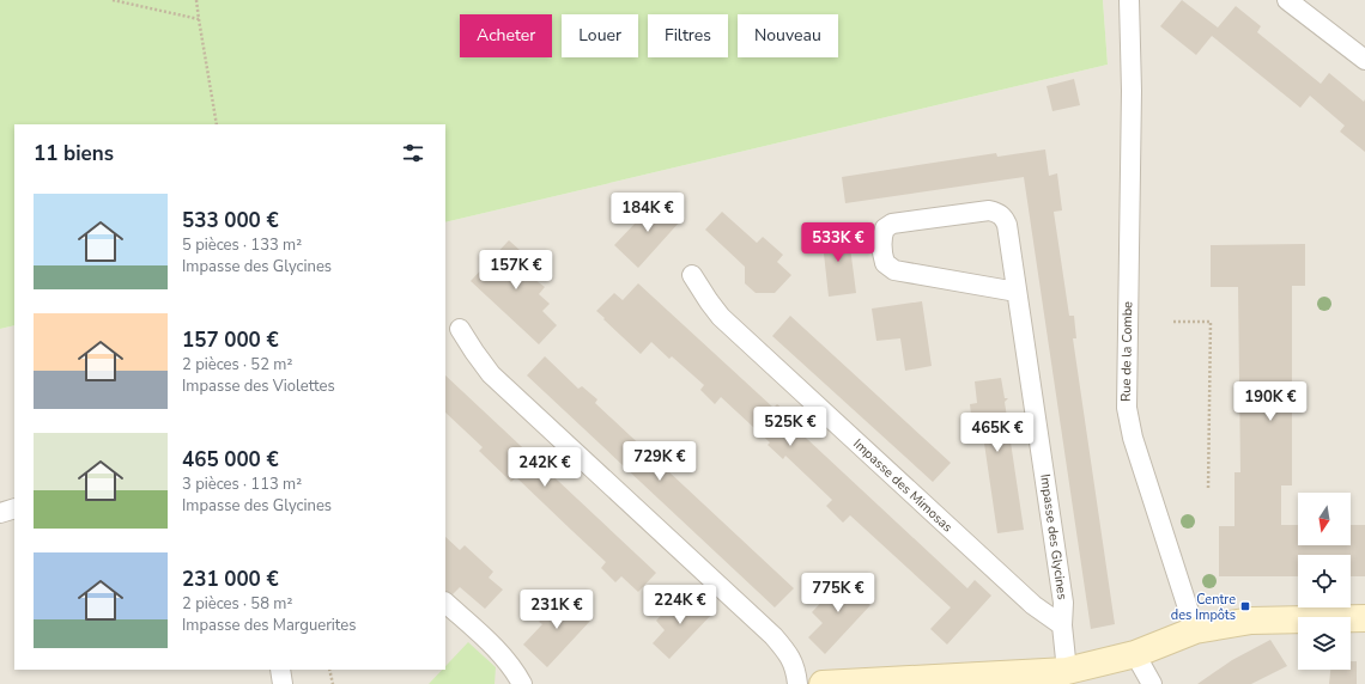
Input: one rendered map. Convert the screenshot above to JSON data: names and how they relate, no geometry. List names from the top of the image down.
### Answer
{
  "streets": {
    "street": ["Rue de la Combe", "Impasse des Mimosas", "Impasse des Glycines"]
  },
  "crossings": [
    ["Impasse des Mimosas", "Impasse des Glycines"]
  ],
  "places": {
    "transit": ["Centre des Impôts"]
  },
  "north": "bottom",
  "page": {
    "chip": [
      "Acheter",
      "Louer",
      "Filtres",
      "Nouveau"
    ],
    "heading": "11 biens",
    "list": [
      {
        "name": "533 000 €",
        "note": "5 pièces · 133 m² · Impasse des Glycines"
      },
      {
        "name": "157 000 €",
        "note": "2 pièces · 52 m² · Impasse des Violettes"
      },
      {
        "name": "465 000 €",
        "note": "3 pièces · 113 m² · Impasse des Glycines"
      },
      {
        "name": "231 000 €",
        "note": "2 pièces · 58 m² · Impasse des Marguerites"
      }
    ],
    "price": [
      "184K €",
      "533K €",
      "157K €",
      "190K €",
      "525K €",
      "465K €",
      "729K €",
      "242K €",
      "775K €",
      "224K €",
      "231K €"
    ]
  }
}
